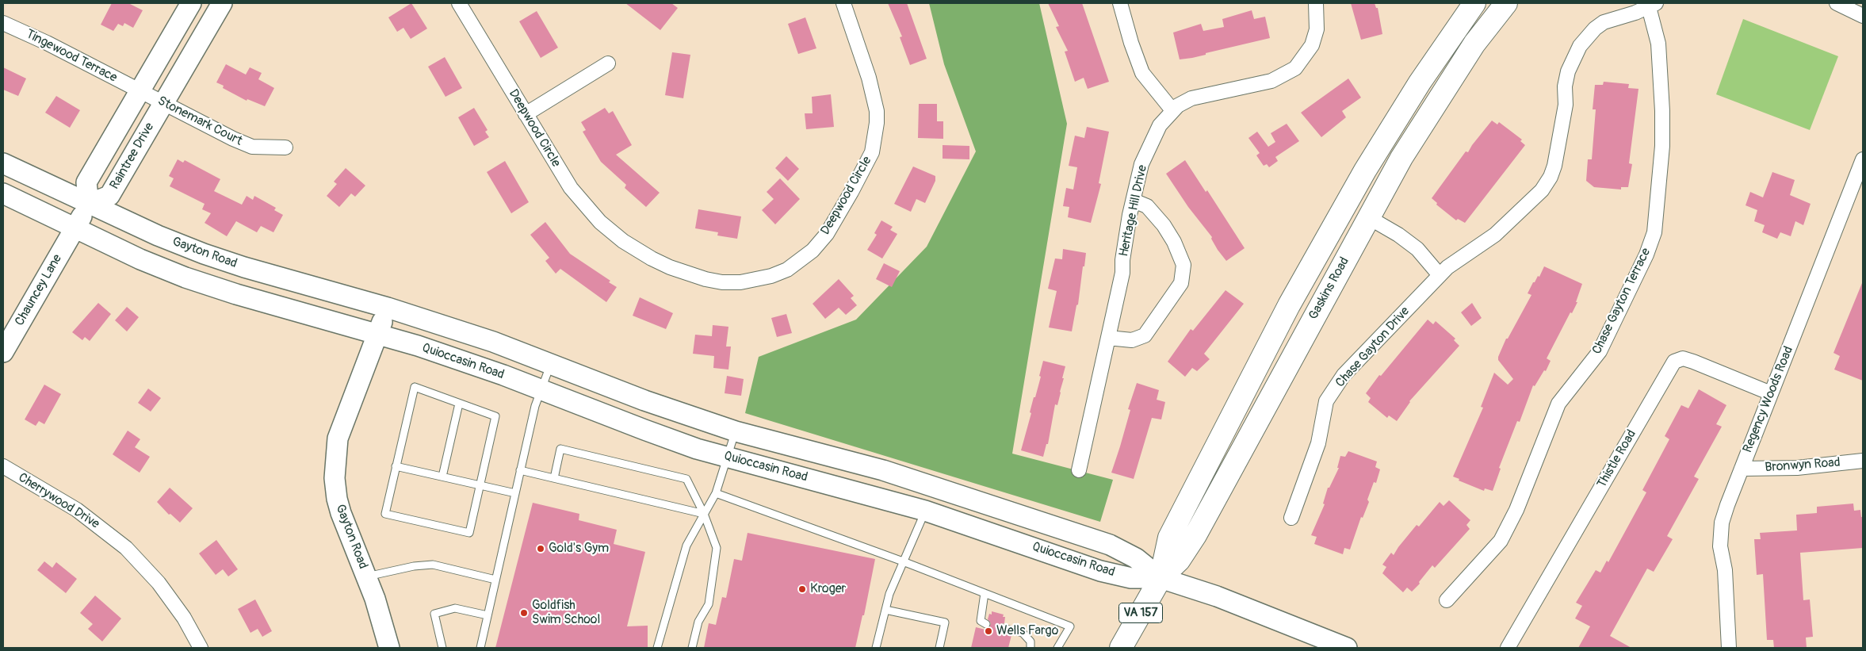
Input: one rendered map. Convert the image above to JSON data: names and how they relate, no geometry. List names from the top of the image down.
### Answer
{
  "streets": {
    "main road": [
      "Raintree Drive",
      "Gayton Road",
      "Gaskins Road",
      "Chauncey Lane",
      "Quioccasin Road",
      "VA 157"
    ],
    "street": [
      "Tingewood Terrace",
      "Stonemark Court",
      "Deepwood Circle",
      "Heritage Hill Drive",
      "Chase Gayton Terrace",
      "Chase Gayton Drive",
      "Regency Woods Road",
      "Thistle Road",
      "Bronwyn Road",
      "Cherrywood Drive"
    ]
  },
  "crossings": [
    ["Tingewood Terrace", "Stonemark Court"],
    ["Tingewood Terrace", "Raintree Drive"],
    ["Stonemark Court", "Raintree Drive"],
    ["Raintree Drive", "Gayton Road"],
    ["Raintree Drive", "Chauncey Lane"],
    ["Gayton Road", "Chauncey Lane"],
    ["Gayton Road", "Quioccasin Road"],
    ["Gaskins Road", "Quioccasin Road"],
    ["Chase Gayton Terrace", "Chase Gayton Drive"],
    ["Regency Woods Road", "Thistle Road"],
    ["Regency Woods Road", "Bronwyn Road"]
  ],
  "places": [
    "Gold's Gym",
    "Kroger",
    "Goldfish Swim School",
    "Wells Fargo"
  ]
}
